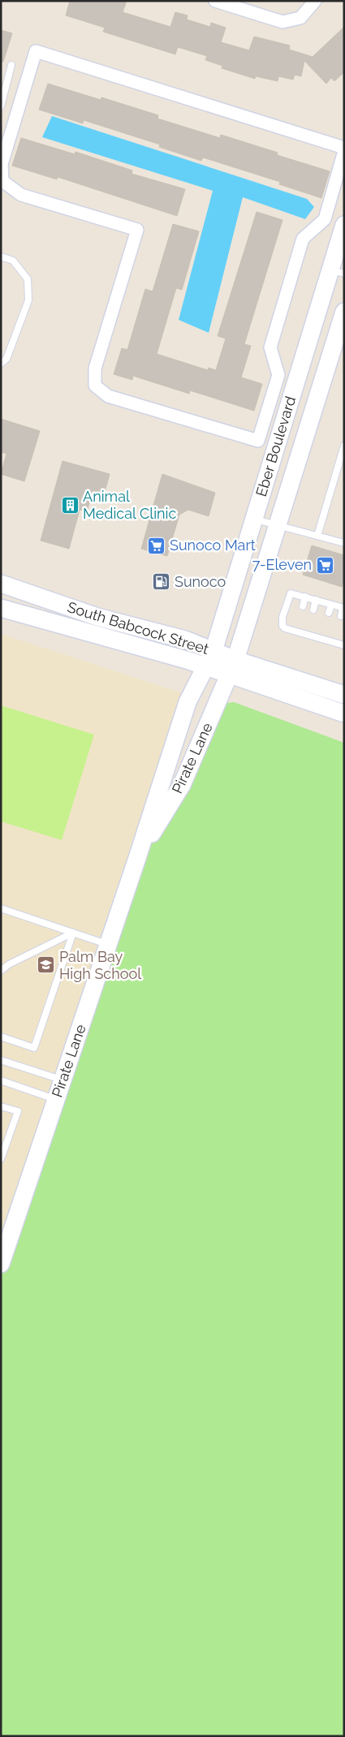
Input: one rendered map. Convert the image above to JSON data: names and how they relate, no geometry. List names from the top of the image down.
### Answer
{
  "streets": {
    "street": ["Eber Boulevard", "South Babcock Street", "Pirate Lane"]
  },
  "crossings": [
    ["Eber Boulevard", "South Babcock Street"],
    ["Eber Boulevard", "Pirate Lane"],
    ["South Babcock Street", "Pirate Lane"]
  ],
  "places": {
    "building": ["Animal Medical Clinic"],
    "supermarket": ["Sunoco Mart", "7-Eleven"],
    "fuel station": ["Sunoco"],
    "school or university": ["Palm Bay High School"]
  }
}
